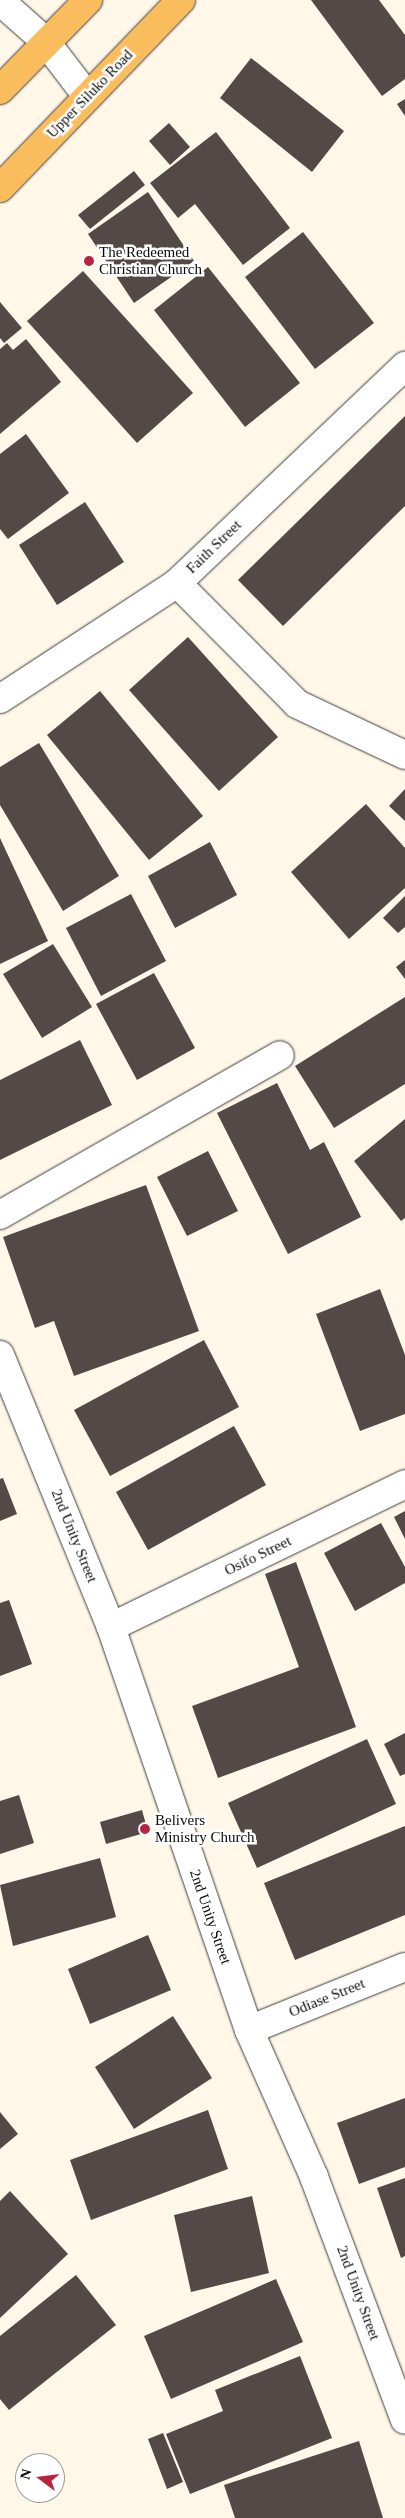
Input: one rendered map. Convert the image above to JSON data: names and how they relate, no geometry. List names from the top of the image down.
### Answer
{
  "streets": {
    "main road": ["Upper Siluko Road"],
    "street": [
      "Faith Street",
      "2nd Unity Street",
      "Osifo Street",
      "Odiase Street"
    ]
  },
  "crossings": [
    ["2nd Unity Street", "Osifo Street"],
    ["2nd Unity Street", "Odiase Street"]
  ],
  "places": ["The Redeemed Christian Church", "Belivers Ministry Church"],
  "north": "left"
}
